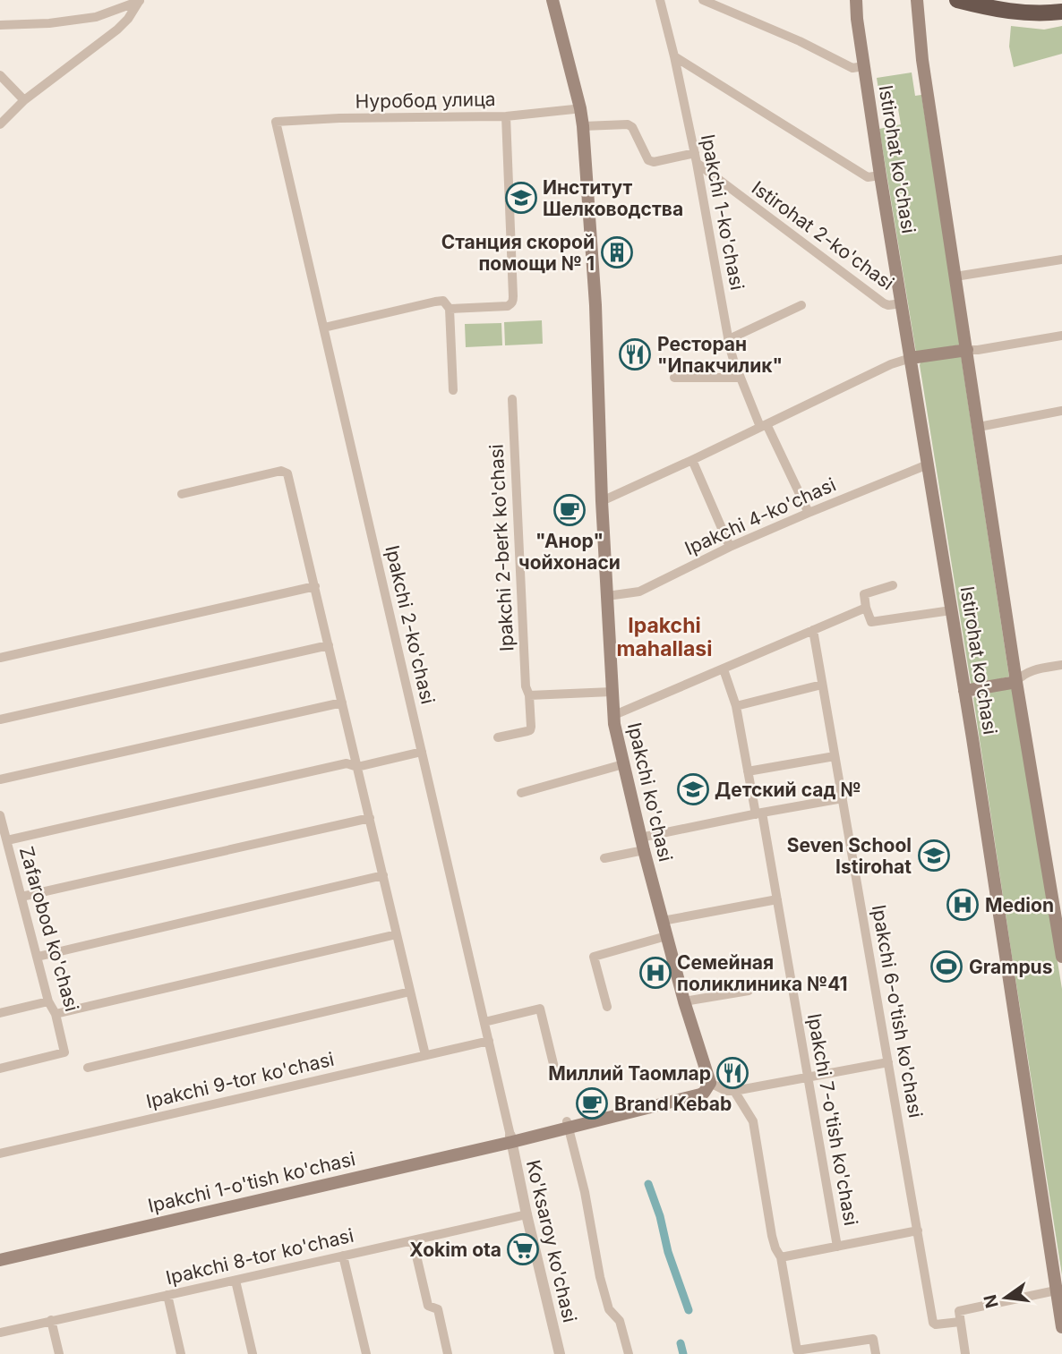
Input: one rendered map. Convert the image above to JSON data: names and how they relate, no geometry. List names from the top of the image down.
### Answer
{
  "streets": {
    "main road": ["Istirohat ko'chasi", "Ipakchi ko'chasi", "Ipakchi 1-o'tish ko'chasi"],
    "street": [
      "Нуробод улица",
      "Ipakchi 1-ko'chasi",
      "Istirohat 2-ko'chasi",
      "Ipakchi 4-ko'chasi",
      "Ipakchi 2-berk ko'chasi",
      "Ipakchi 2-ko'chasi",
      "Zafarobod ko'chasi",
      "Ipakchi 6-o'tish ko'chasi",
      "Ipakchi 9-tor ko'chasi",
      "Ipakchi 7-o'tish ko'chasi",
      "Ko'ksaroy ko'chasi",
      "Ipakchi 8-tor ko'chasi"
    ]
  },
  "crossings": [
    ["Нуробод улица", "Ipakchi 2-ko'chasi"],
    ["Istirohat ko'chasi", "Istirohat 2-ko'chasi"],
    ["Istirohat ko'chasi", "Ipakchi 4-ko'chasi"],
    ["Ipakchi 1-ko'chasi", "Istirohat 2-ko'chasi"],
    ["Ipakchi 1-ko'chasi", "Ipakchi 4-ko'chasi"],
    ["Ipakchi 4-ko'chasi", "Ipakchi ko'chasi"],
    ["Ipakchi 2-ko'chasi", "Ipakchi 9-tor ko'chasi"],
    ["Ipakchi 2-ko'chasi", "Ipakchi 1-o'tish ko'chasi"],
    ["Ipakchi 2-ko'chasi", "Ko'ksaroy ko'chasi"],
    ["Ipakchi 1-o'tish ko'chasi", "Ko'ksaroy ko'chasi"],
    ["Ko'ksaroy ko'chasi", "Ipakchi 8-tor ko'chasi"]
  ],
  "districts": ["Ipakchi mahallasi"],
  "places": {
    "school or university": ["Институт Шелководства", "Детский сад №", "Seven School Istirohat"],
    "building": ["Станция скорой помощи № 1"],
    "restaurant": ["Ресторан \"Ипакчилик\"", "Миллий Таомлар"],
    "cafe": ["\"Анор\" чойхонаси", "Brand Kebab"],
    "hospital": ["Medion", "Семейная поликлиника №41"],
    "sports": ["Grampus"],
    "supermarket": ["Xokim ota"]
  },
  "north": "left"
}
